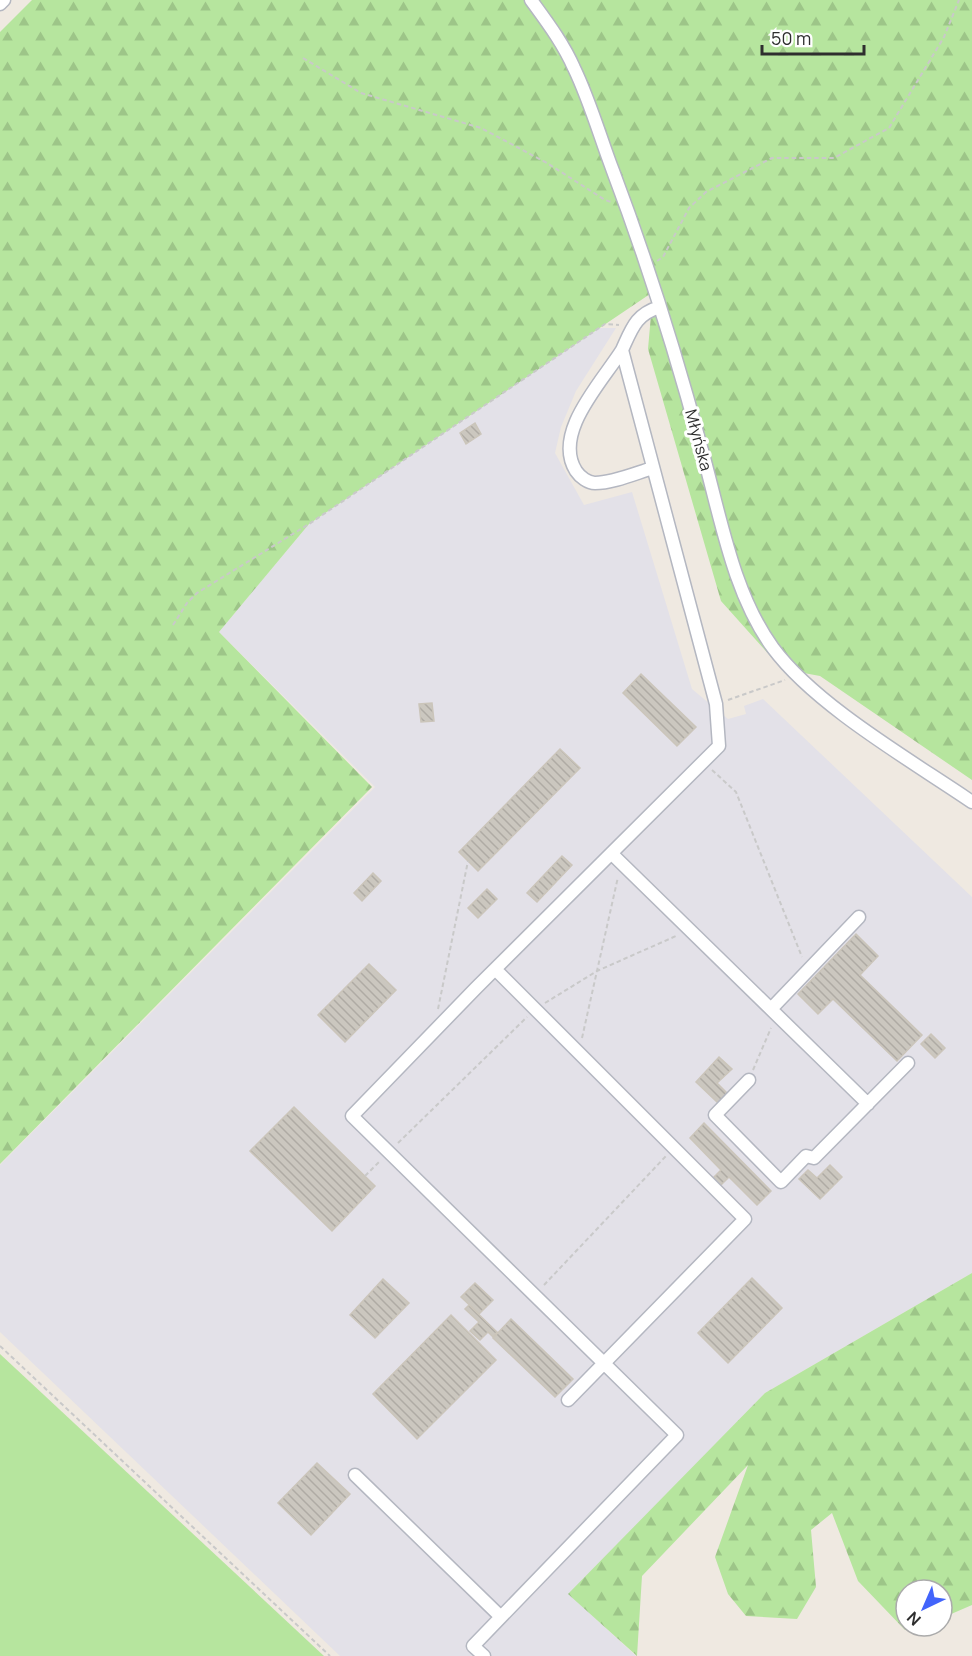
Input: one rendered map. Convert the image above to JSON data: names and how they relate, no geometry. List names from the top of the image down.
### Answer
{
  "streets": {
    "street": ["Młyńska"]
  },
  "scale_bar": "50 m",
  "north": "bottom left"
}
